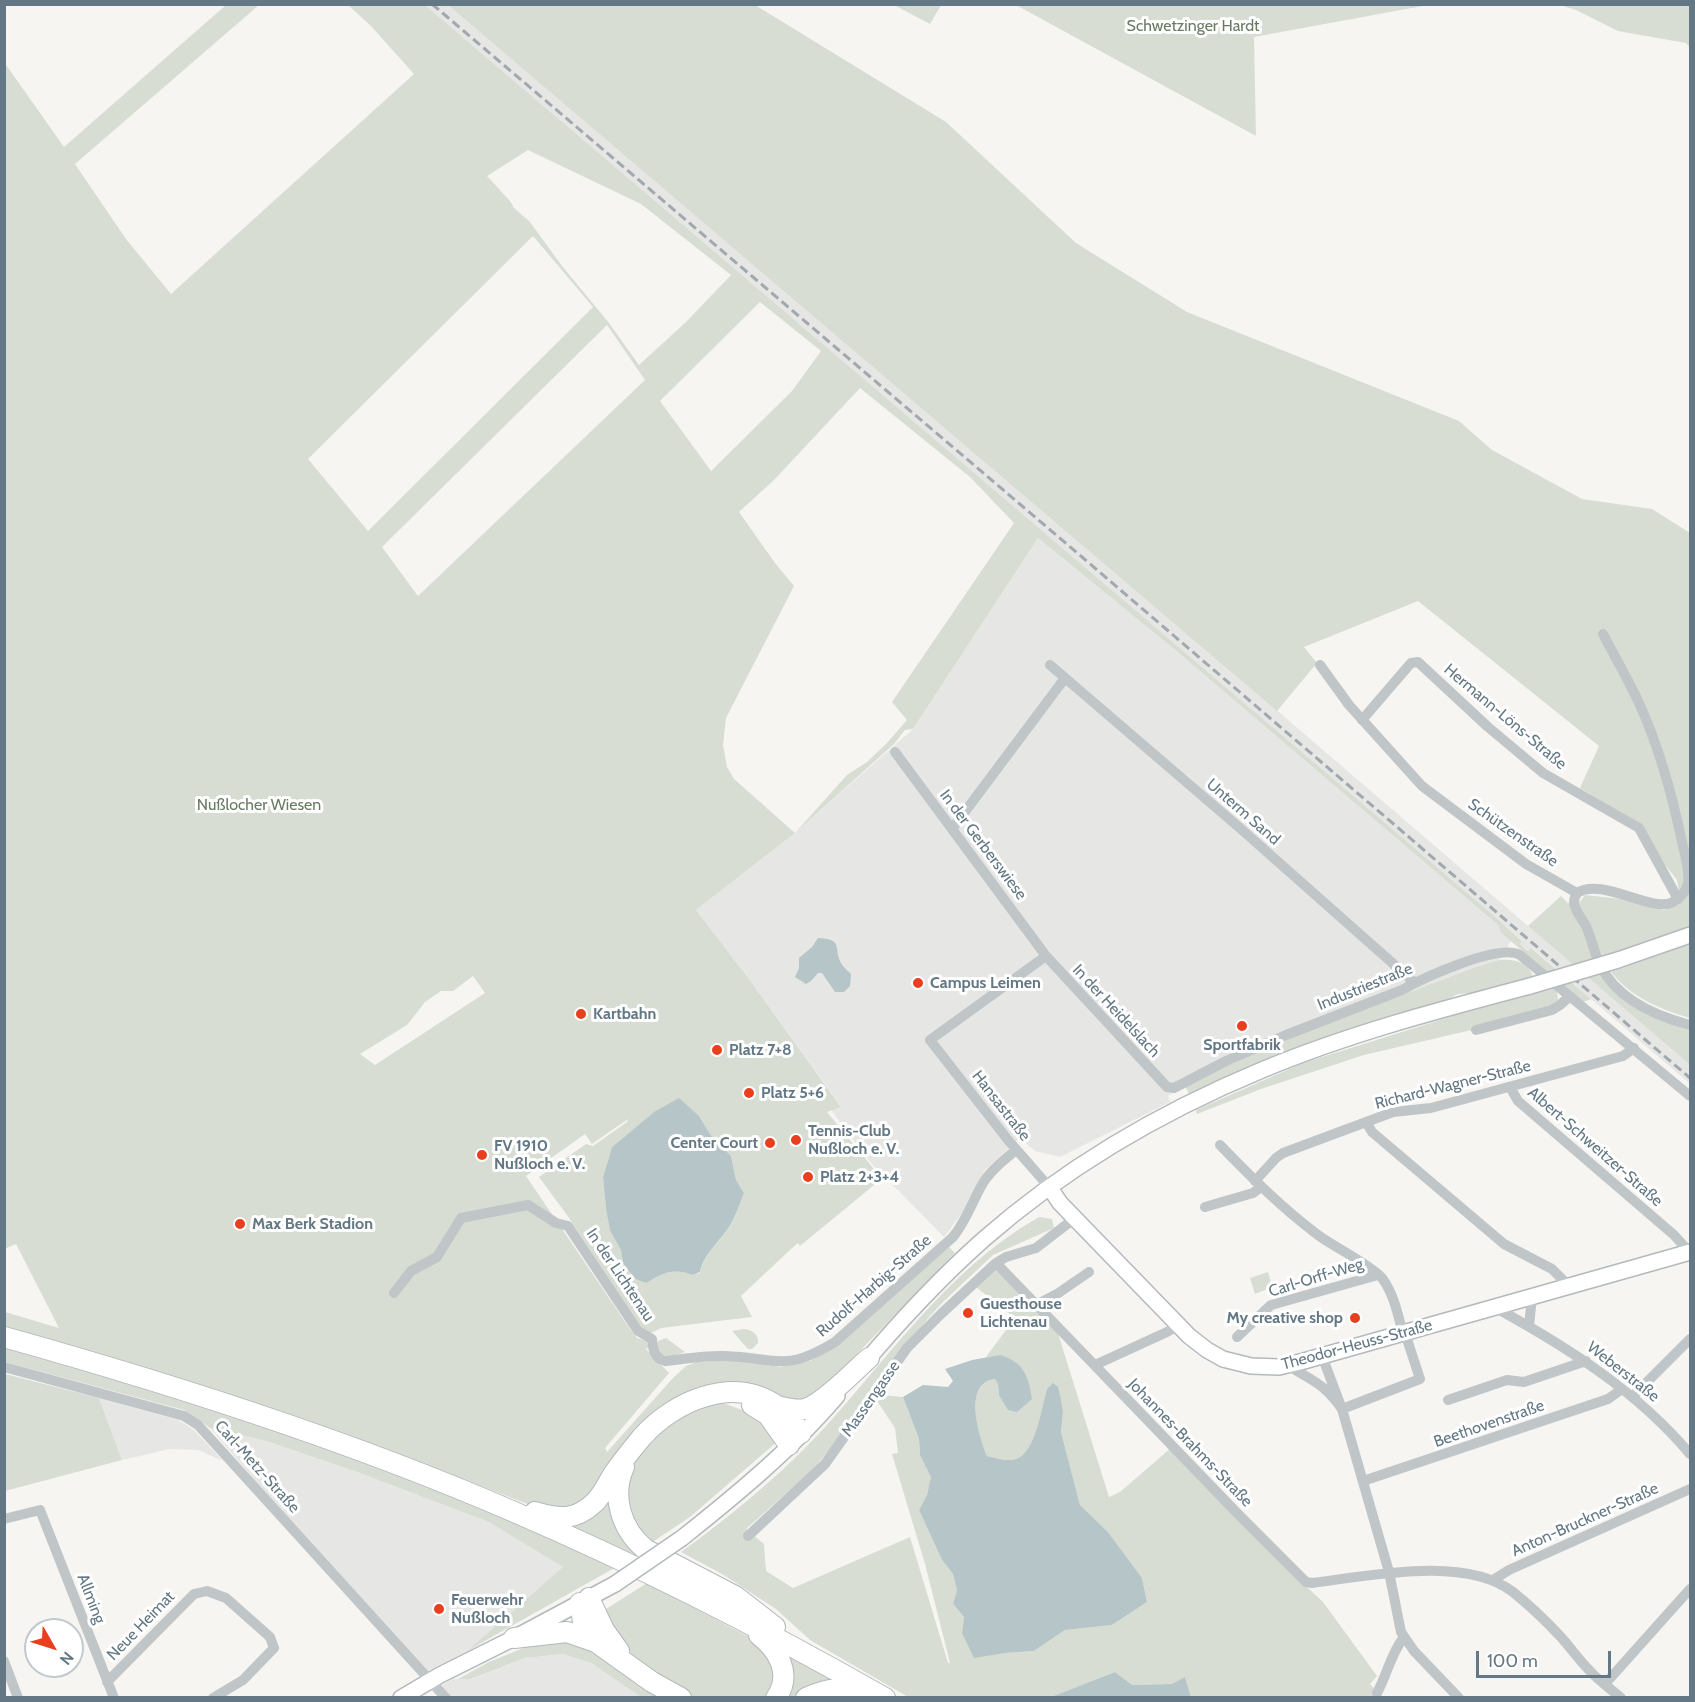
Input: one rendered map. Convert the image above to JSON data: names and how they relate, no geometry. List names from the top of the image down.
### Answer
{
  "streets": {
    "main road": ["Theodor-Heuss-Straße"],
    "street": [
      "Hermann-Löns-Straße",
      "Unterm Sand",
      "Schützenstraße",
      "In der Gerberswiese",
      "Industriestraße",
      "In der Heidelslach",
      "Richard-Wagner-Straße",
      "Hansastraße",
      "Albert-Schweitzer-Straße",
      "In der Lichtenau",
      "Carl-Orff-Weg",
      "Rudolf-Harbig-Straße",
      "Weberstraße",
      "Massengasse",
      "Beethovenstraße",
      "Johannes-Brahms-Straße",
      "Carl-Metz-Straße",
      "Anton-Bruckner-Straße",
      "Allming",
      "Neue Heimat"
    ]
  },
  "crossings": [
    ["Hermann-Löns-Straße", "Schützenstraße"],
    ["Unterm Sand", "Industriestraße"],
    ["In der Gerberswiese", "In der Heidelslach"],
    ["In der Gerberswiese", "Hansastraße"],
    ["Industriestraße", "In der Heidelslach"],
    ["In der Heidelslach", "Hansastraße"],
    ["Richard-Wagner-Straße", "Albert-Schweitzer-Straße"],
    ["Hansastraße", "Rudolf-Harbig-Straße"],
    ["Hansastraße", "Theodor-Heuss-Straße"],
    ["Albert-Schweitzer-Straße", "Theodor-Heuss-Straße"],
    ["In der Lichtenau", "Rudolf-Harbig-Straße"],
    ["Theodor-Heuss-Straße", "Weberstraße"],
    ["Weberstraße", "Beethovenstraße"],
    ["Massengasse", "Johannes-Brahms-Straße"],
    ["Allming", "Neue Heimat"]
  ],
  "parks": ["Schwetzinger Hardt", "Nußlocher Wiesen"],
  "places": [
    "Campus Leimen",
    "Kartbahn",
    "Sportfabrik",
    "Platz 7+8",
    "Platz 5+6",
    "Tennis-Club Nußloch e. V.",
    "Center Court",
    "FV 1910 Nußloch e. V.",
    "Platz 2+3+4",
    "Max Berk Stadion",
    "Guesthouse Lichtenau",
    "My creative shop",
    "Feuerwehr Nußloch"
  ],
  "scale_bar": "100 m",
  "north": "bottom right"
}
